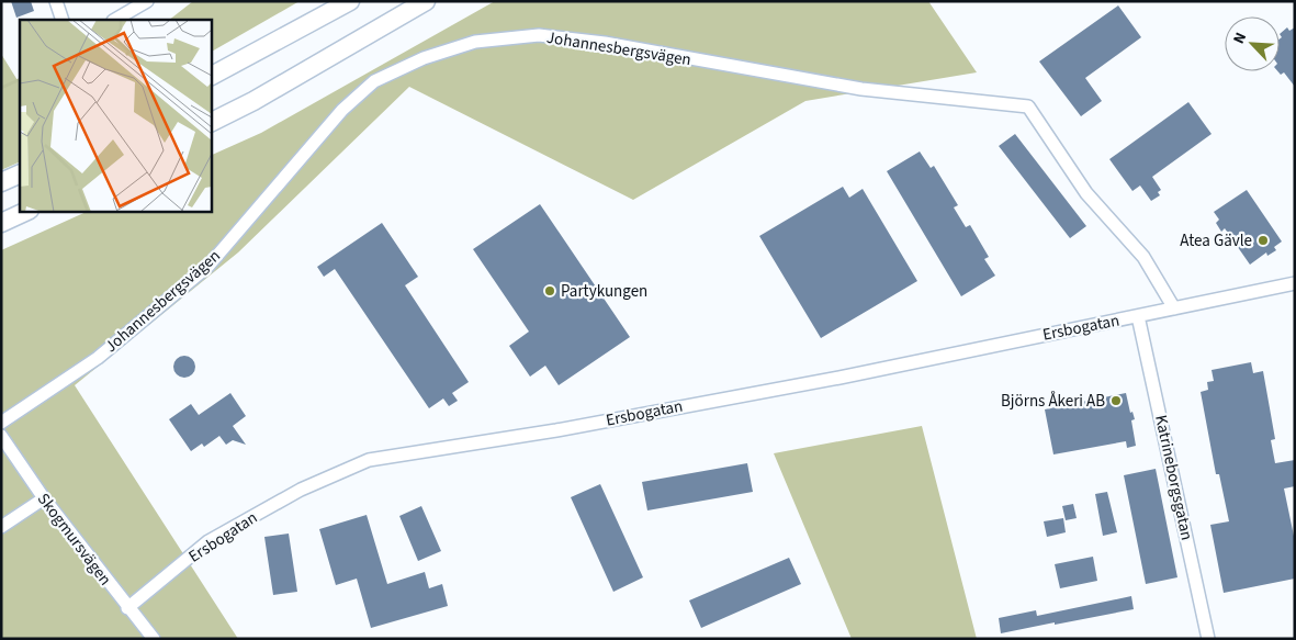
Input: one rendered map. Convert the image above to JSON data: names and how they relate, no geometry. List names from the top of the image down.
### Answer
{
  "streets": {
    "street": [
      "Johannesbergsvägen",
      "Ersbogatan",
      "Katrineborgsgatan",
      "Skogmursvägen"
    ]
  },
  "crossings": [
    ["Johannesbergsvägen", "Ersbogatan"],
    ["Ersbogatan", "Katrineborgsgatan"],
    ["Ersbogatan", "Skogmursvägen"]
  ],
  "places": ["Atea Gävle", "Partykungen", "Björns Åkeri AB"],
  "north": "top left"
}
